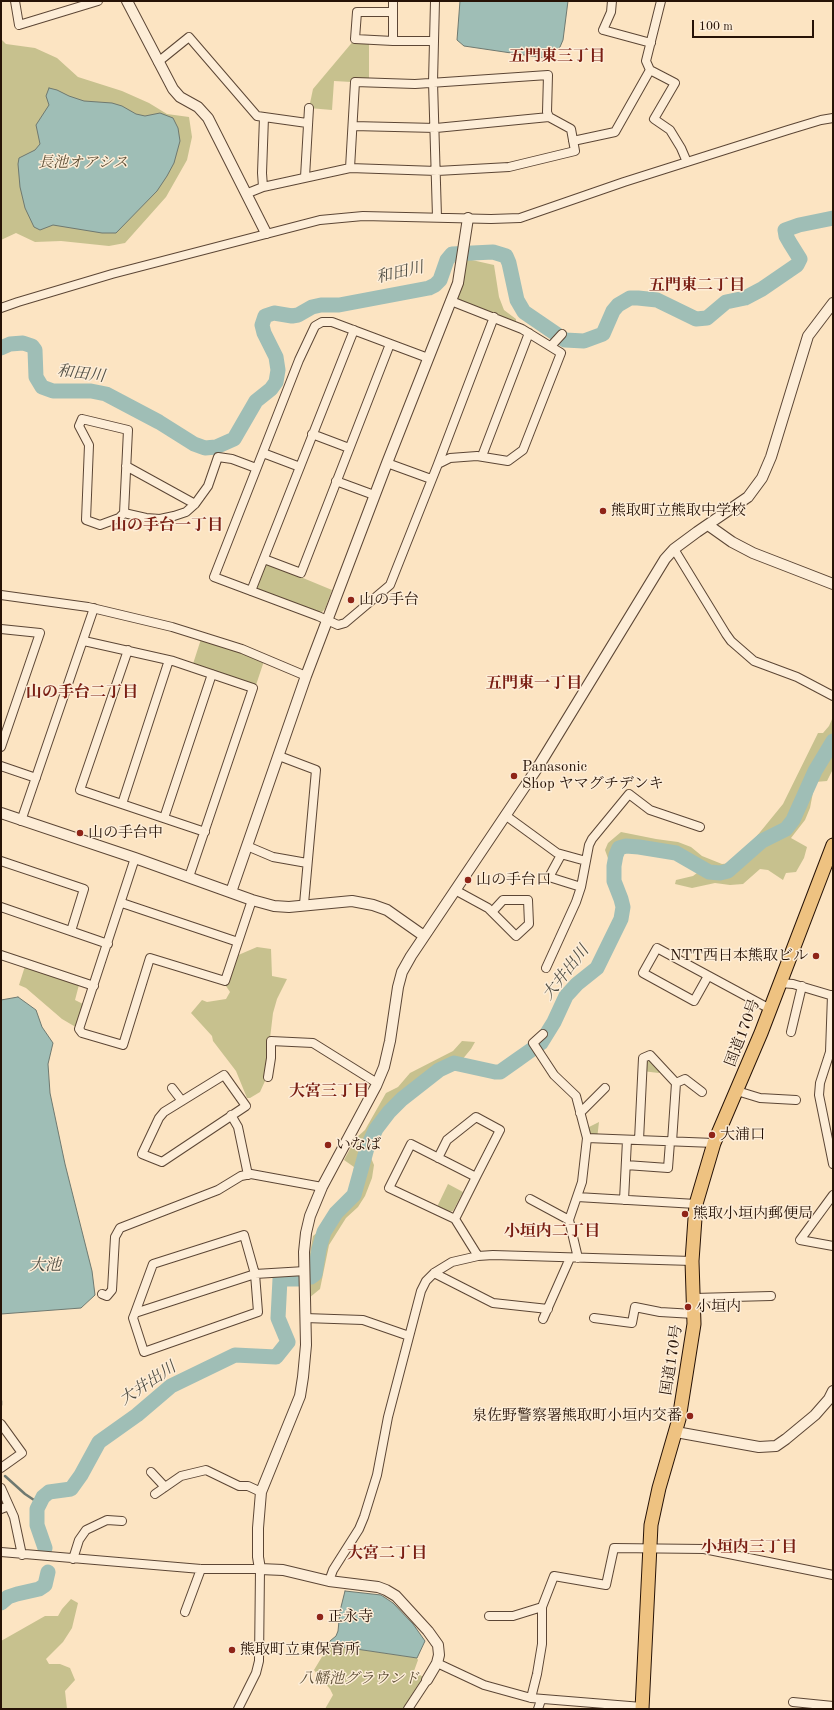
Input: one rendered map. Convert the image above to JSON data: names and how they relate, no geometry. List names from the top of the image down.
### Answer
{
  "streets": {
    "highway": ["国道170号"]
  },
  "districts": [
    "五門東三丁目",
    "五門東二丁目",
    "山の手台一丁目",
    "五門東一丁目",
    "山の手台二丁目",
    "大宮三丁目",
    "小垣内二丁目",
    "小垣内三丁目",
    "大宮二丁目"
  ],
  "water": ["和田川", "大井出川", "大池"],
  "parks": ["長池オアシス", "八幡池グラウンド"],
  "places": [
    "熊取町立熊取中学校",
    "山の手台",
    "Panasonic Shop ヤマグチデンキ",
    "山の手台中",
    "山の手台口",
    "NTT西日本熊取ビル",
    "大浦口",
    "いなば",
    "熊取小垣内郵便局",
    "小垣内",
    "泉佐野警察署熊取町小垣内交番",
    "正永寺",
    "熊取町立東保育所"
  ],
  "scale_bar": "100 m"
}
